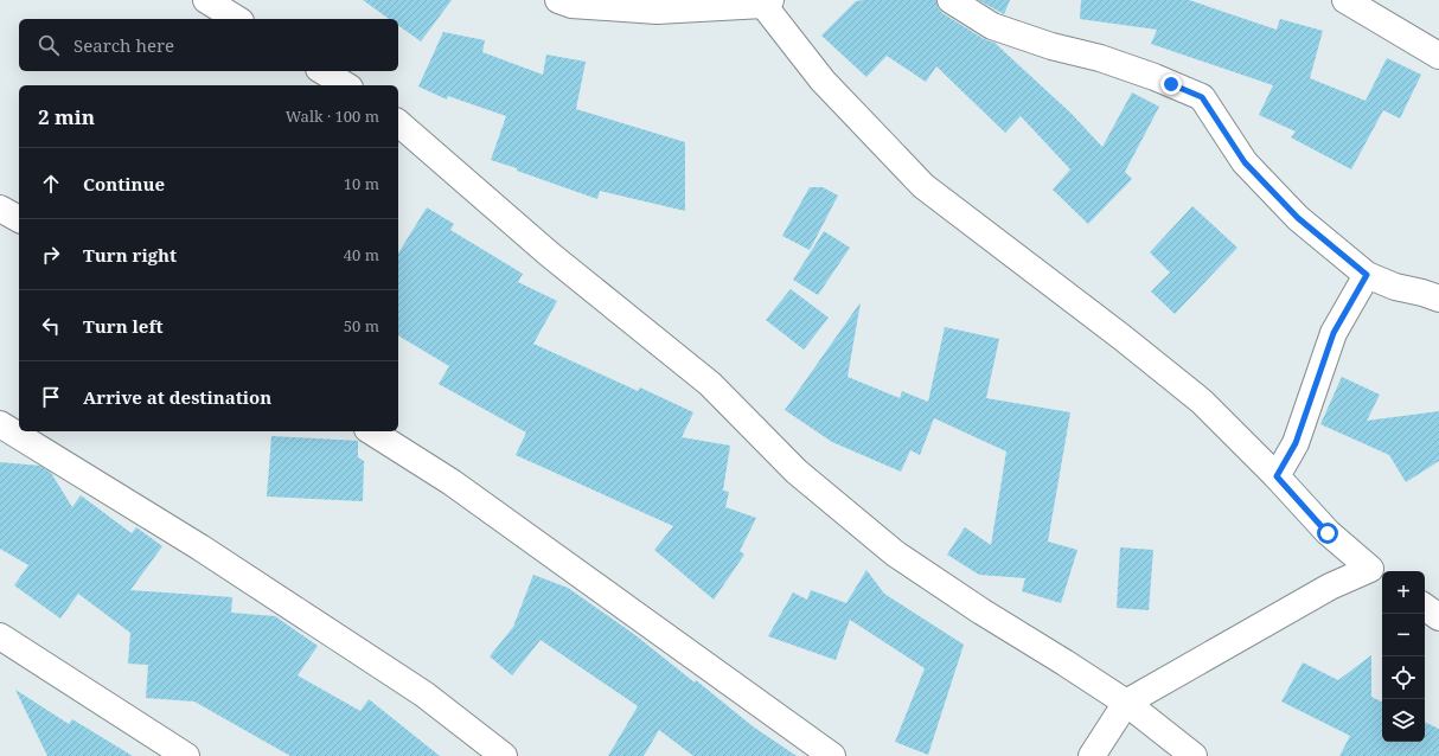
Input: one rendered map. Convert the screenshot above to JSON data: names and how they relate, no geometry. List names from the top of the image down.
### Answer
{
  "page": {
    "search": "Search here",
    "heading": ["2 min", "Walk · 100 m"],
    "list": [
      ["Continue", "10 m"],
      ["Turn right", "40 m"],
      ["Turn left", "50 m"],
      "Arrive at destination"
    ],
    "map_buttons": ["+", "−"]
  }
}
